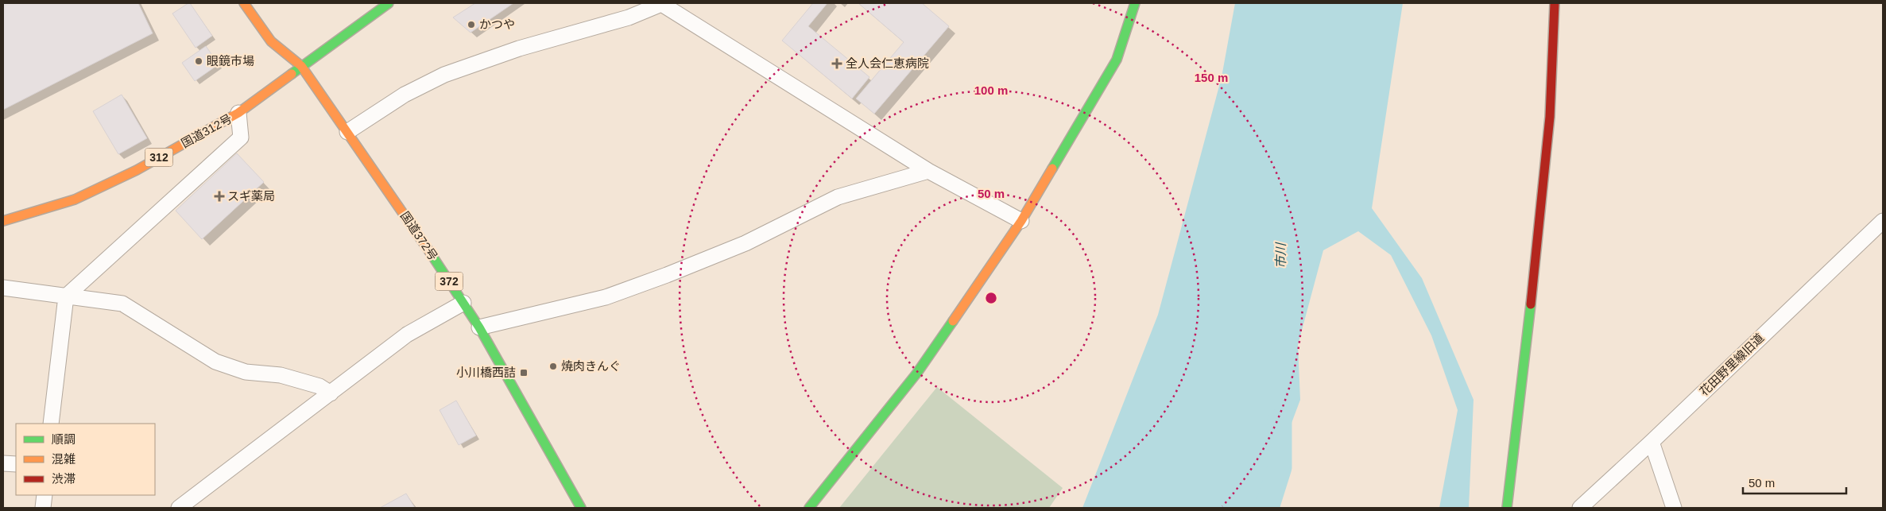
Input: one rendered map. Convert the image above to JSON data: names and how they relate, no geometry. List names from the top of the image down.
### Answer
{
  "streets": {
    "main road": [
      "国道312号",
      "312",
      "国道372号",
      "372"
    ],
    "street": ["花田野里線旧道"]
  },
  "crossings": [
    ["国道312号", "国道372号"]
  ],
  "water": ["市川"],
  "places": {
    "other": ["かつや", "眼鏡市場", "焼肉きんぐ"],
    "health": ["全人会仁恵病院", "スギ薬局"],
    "transit": ["小川橋西詰"]
  },
  "legend": ["順調", "混雑", "渋滞"],
  "scale_bar": "50 m",
  "rings": ["150 m", "100 m", "50 m"]
}
